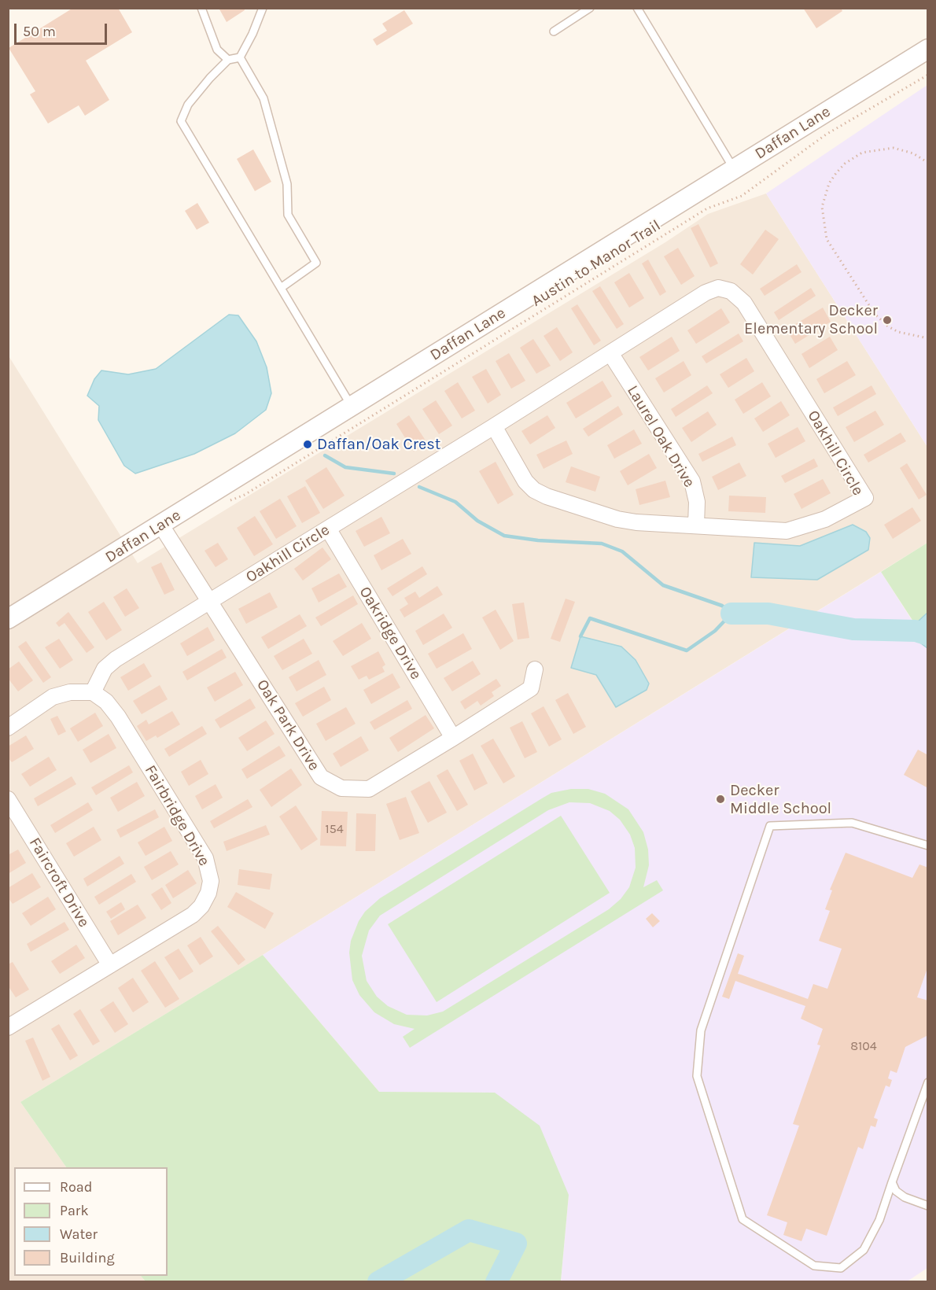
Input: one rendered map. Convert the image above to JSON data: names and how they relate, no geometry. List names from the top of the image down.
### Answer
{
  "streets": {
    "street": [
      "Daffan Lane",
      "Laurel Oak Drive",
      "Oakhill Circle",
      "Oakridge Drive",
      "Oak Park Drive",
      "Fairbridge Drive",
      "Faircroft Drive"
    ],
    "path": ["Austin to Manor Trail"]
  },
  "crossings": [
    ["Daffan Lane", "Oak Park Drive"],
    ["Laurel Oak Drive", "Oakhill Circle"],
    ["Oakhill Circle", "Oakridge Drive"],
    ["Oakhill Circle", "Oak Park Drive"],
    ["Oakhill Circle", "Fairbridge Drive"],
    ["Oakridge Drive", "Oak Park Drive"],
    ["Fairbridge Drive", "Faircroft Drive"]
  ],
  "places": ["Decker Elementary School", "Daffan/Oak Crest", "Decker Middle School"],
  "house_numbers": ["154", "8104"],
  "legend": [
    "Road",
    "Park",
    "Water",
    "Building"
  ],
  "scale_bar": "50 m"
}
